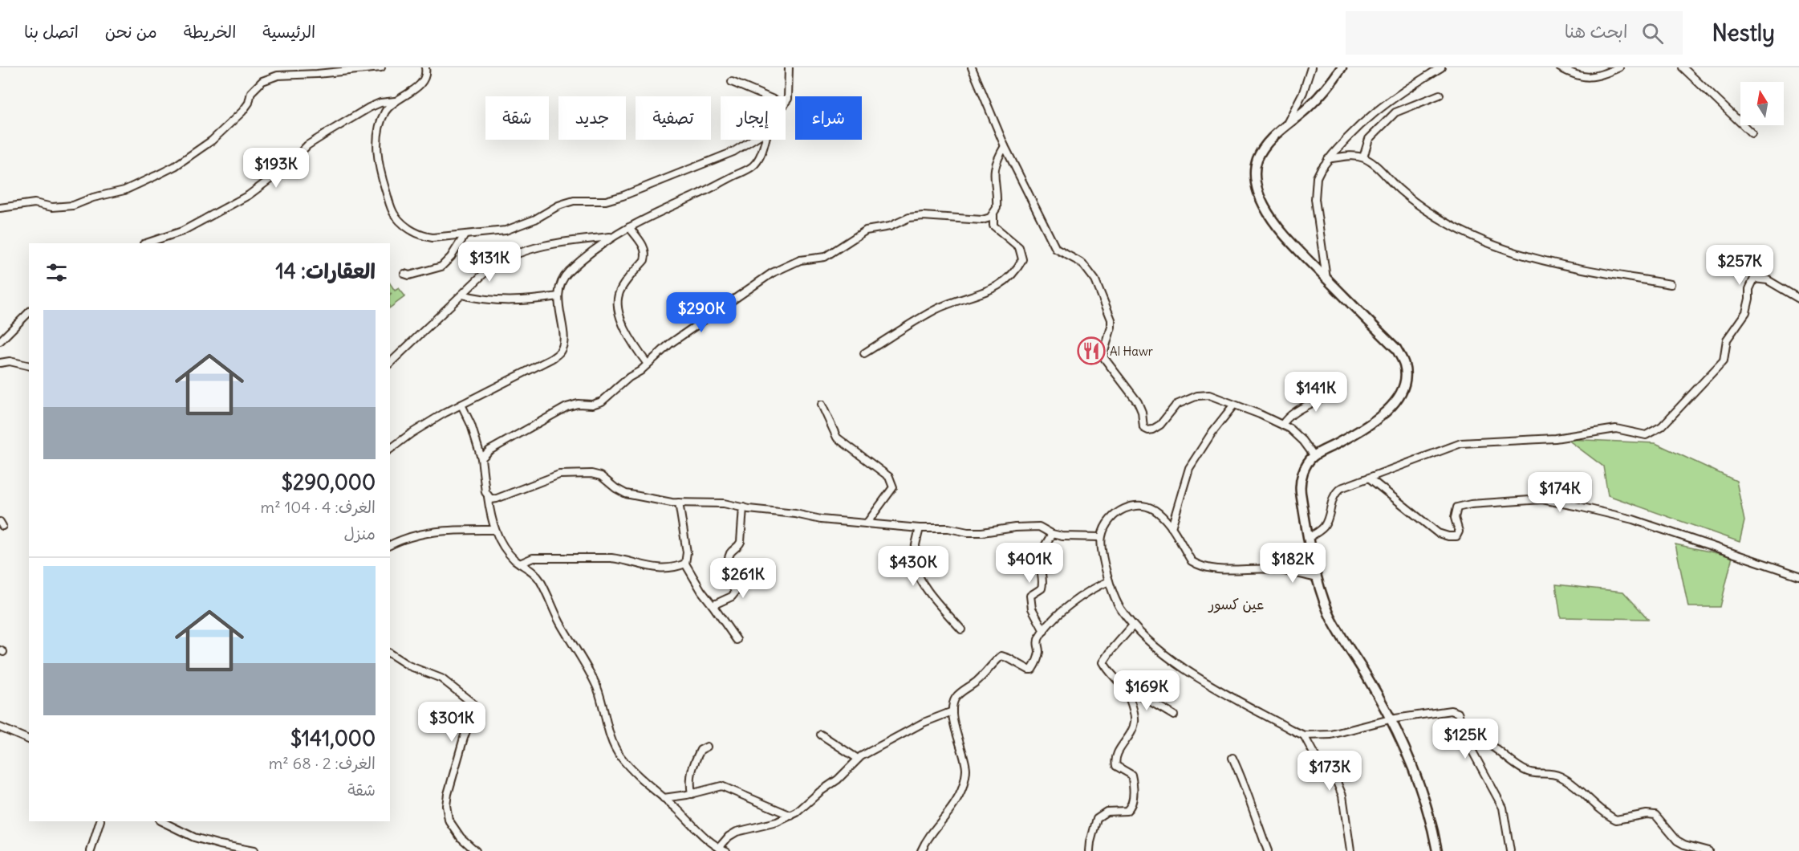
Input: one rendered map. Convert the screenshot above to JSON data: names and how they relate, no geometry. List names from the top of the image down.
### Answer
{
  "districts": ["عين كسور"],
  "places": {
    "restaurant": ["Al Hawr"]
  },
  "north": "top",
  "page": {
    "header": "Nestly",
    "search": "ابحث هنا",
    "nav": [
      "الرئيسية",
      "الخريطة",
      "من نحن",
      "اتصل بنا"
    ],
    "chip": [
      "شراء",
      "إيجار",
      "تصفية",
      "جديد",
      "شقة"
    ],
    "price": [
      "$193K",
      "$131K",
      "$257K",
      "$290K",
      "$141K",
      "$174K",
      "$401K",
      "$182K",
      "$430K",
      "$261K",
      "$169K",
      "$301K",
      "$125K",
      "$173K"
    ],
    "heading": "العقارات: 14",
    "list": [
      {
        "name": "$290,000",
        "note": "الغرف: 4 · 104 m² · منزل"
      },
      {
        "name": "$141,000",
        "note": "الغرف: 2 · 68 m² · شقة"
      }
    ]
  }
}
